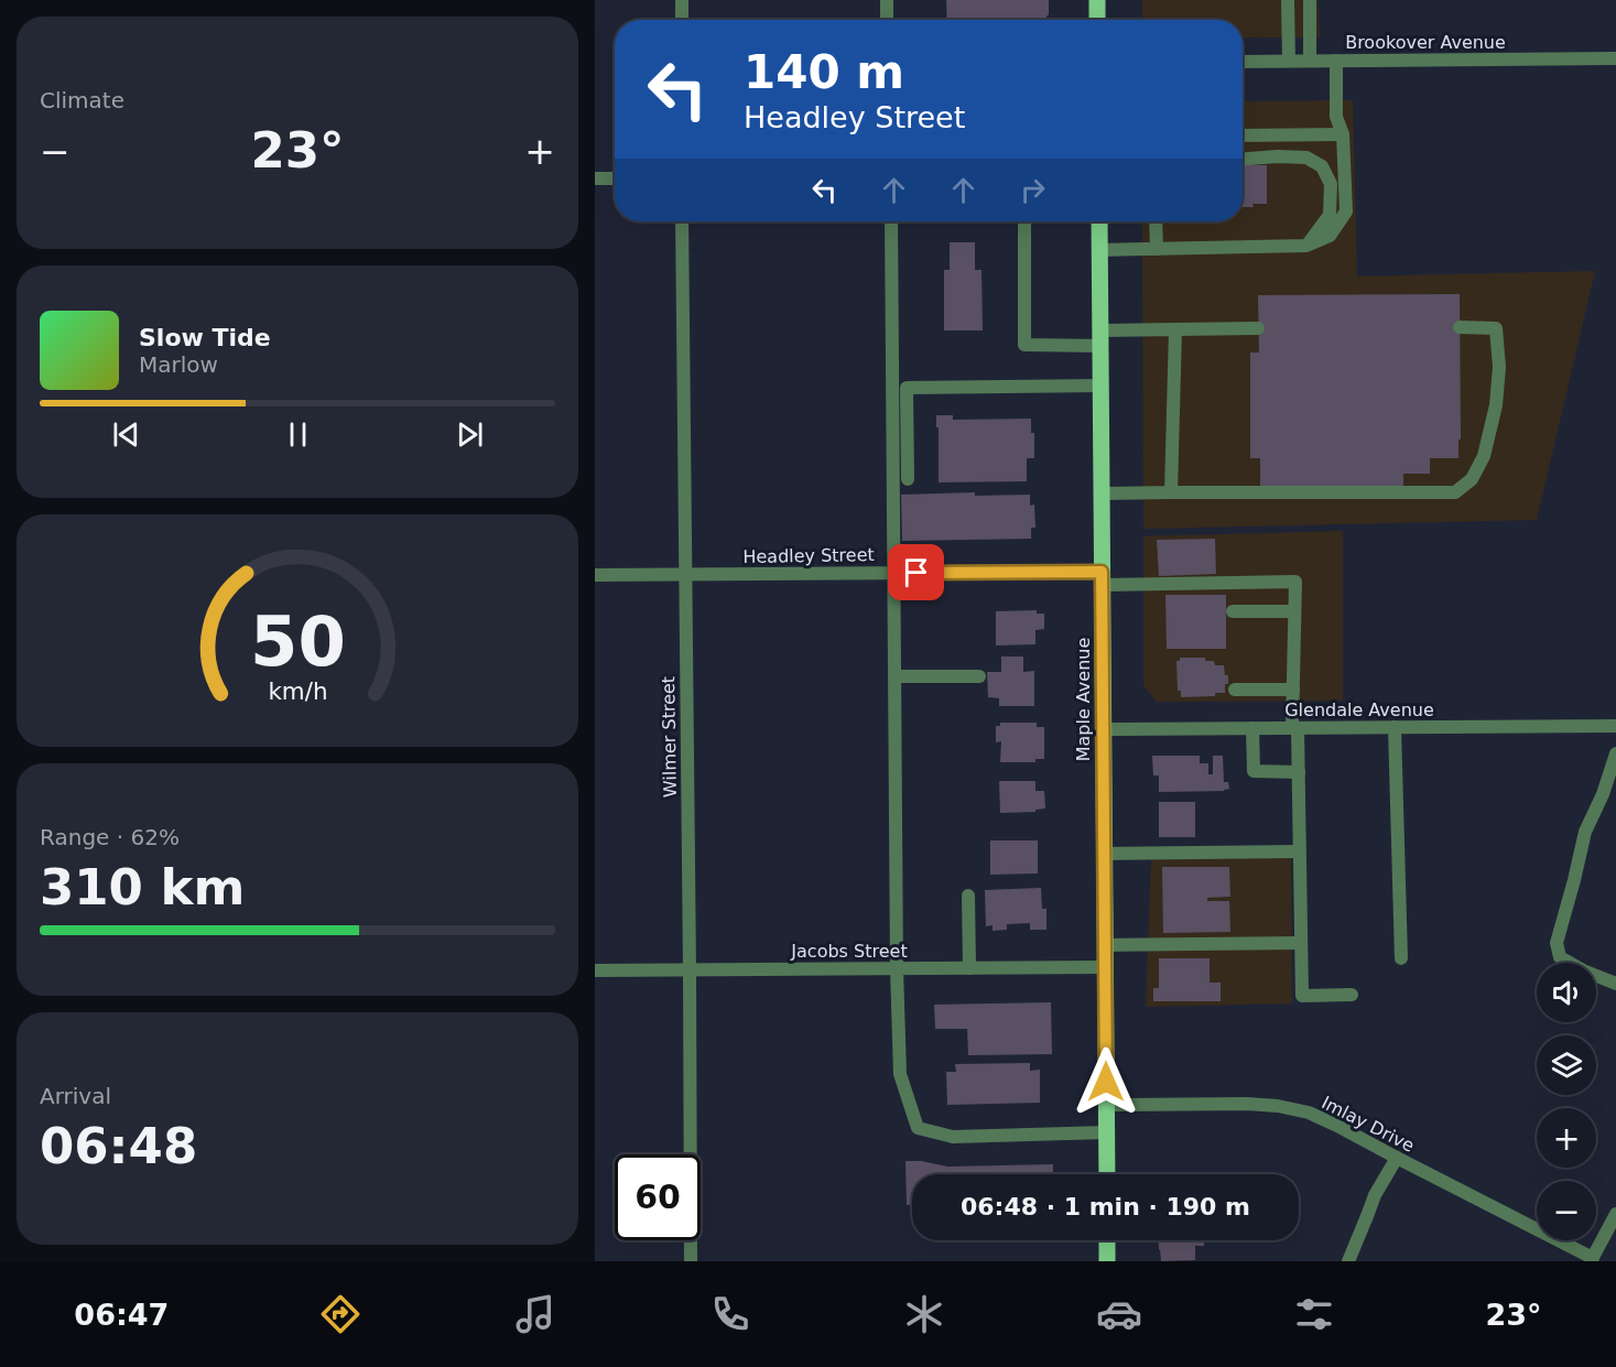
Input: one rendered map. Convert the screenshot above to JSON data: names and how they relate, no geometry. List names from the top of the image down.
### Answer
{
  "streets": {
    "main road": ["Maple Avenue"],
    "street": [
      "Brookover Avenue",
      "Headley Street",
      "Glendale Avenue",
      "Wilmer Street",
      "Jacobs Street",
      "Imlay Drive"
    ]
  },
  "crossings": [
    ["Headley Street", "Maple Avenue"],
    ["Headley Street", "Wilmer Street"],
    ["Maple Avenue", "Glendale Avenue"],
    ["Maple Avenue", "Jacobs Street"],
    ["Maple Avenue", "Imlay Drive"],
    ["Wilmer Street", "Jacobs Street"]
  ],
  "page": {
    "tile": [
      "Climate",
      ["Range · 62%", "310 km"],
      ["Arrival", "06:48"]
    ],
    "turn": ["140 m", "Headley Street"],
    "heat": ["−", "23°", "+"],
    "song": ["Slow Tide", "Marlow"],
    "map_buttons": ["+", "−"],
    "limit": "60",
    "trip": "06:48 · 1 min · 190 m",
    "tabs": ["06:47", "23°"],
    "gauge": ["50", "km/h"]
  }
}
